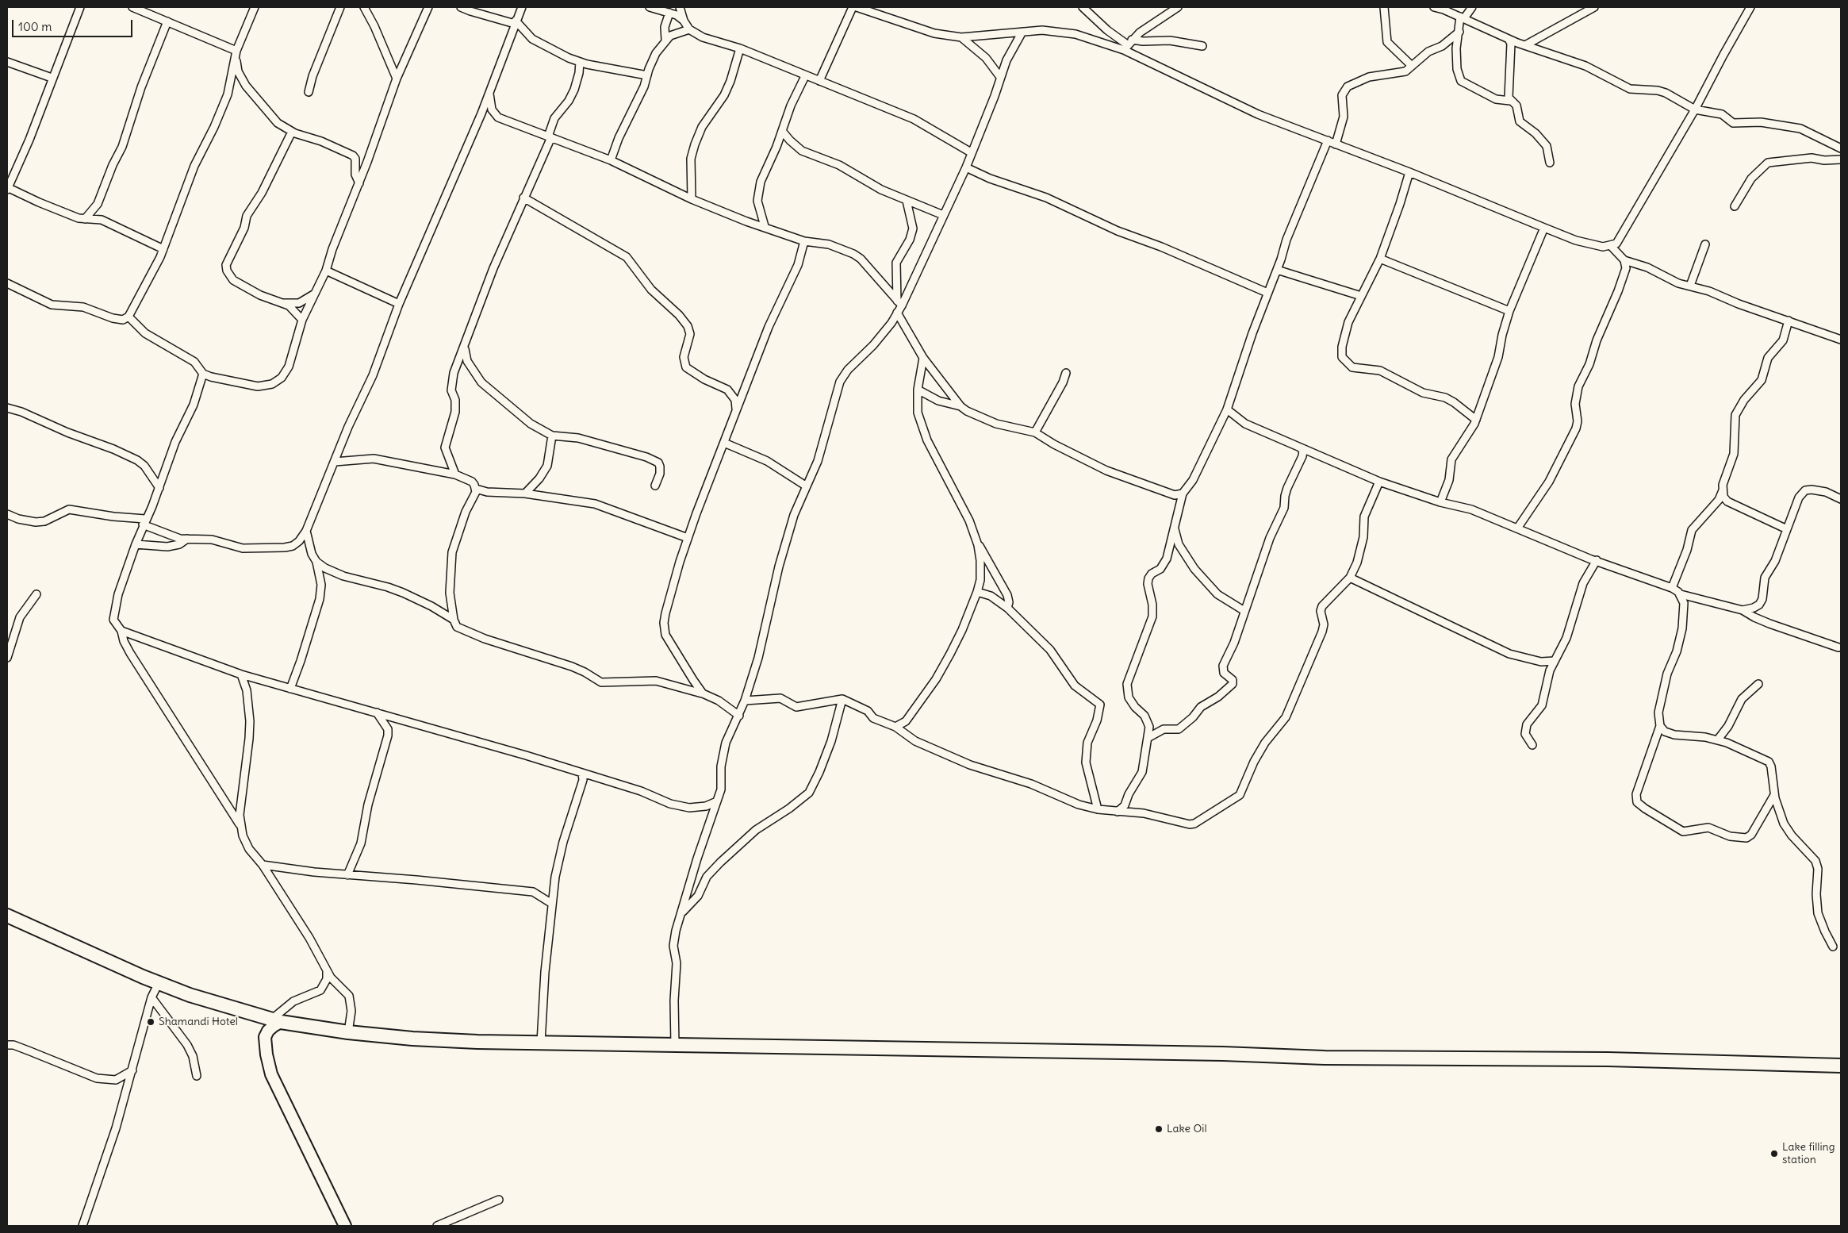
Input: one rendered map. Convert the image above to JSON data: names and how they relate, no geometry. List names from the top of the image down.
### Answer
{
  "places": ["Shamandi Hotel", "Lake Oil", "Lake filling station"],
  "scale_bar": "100 m"
}
